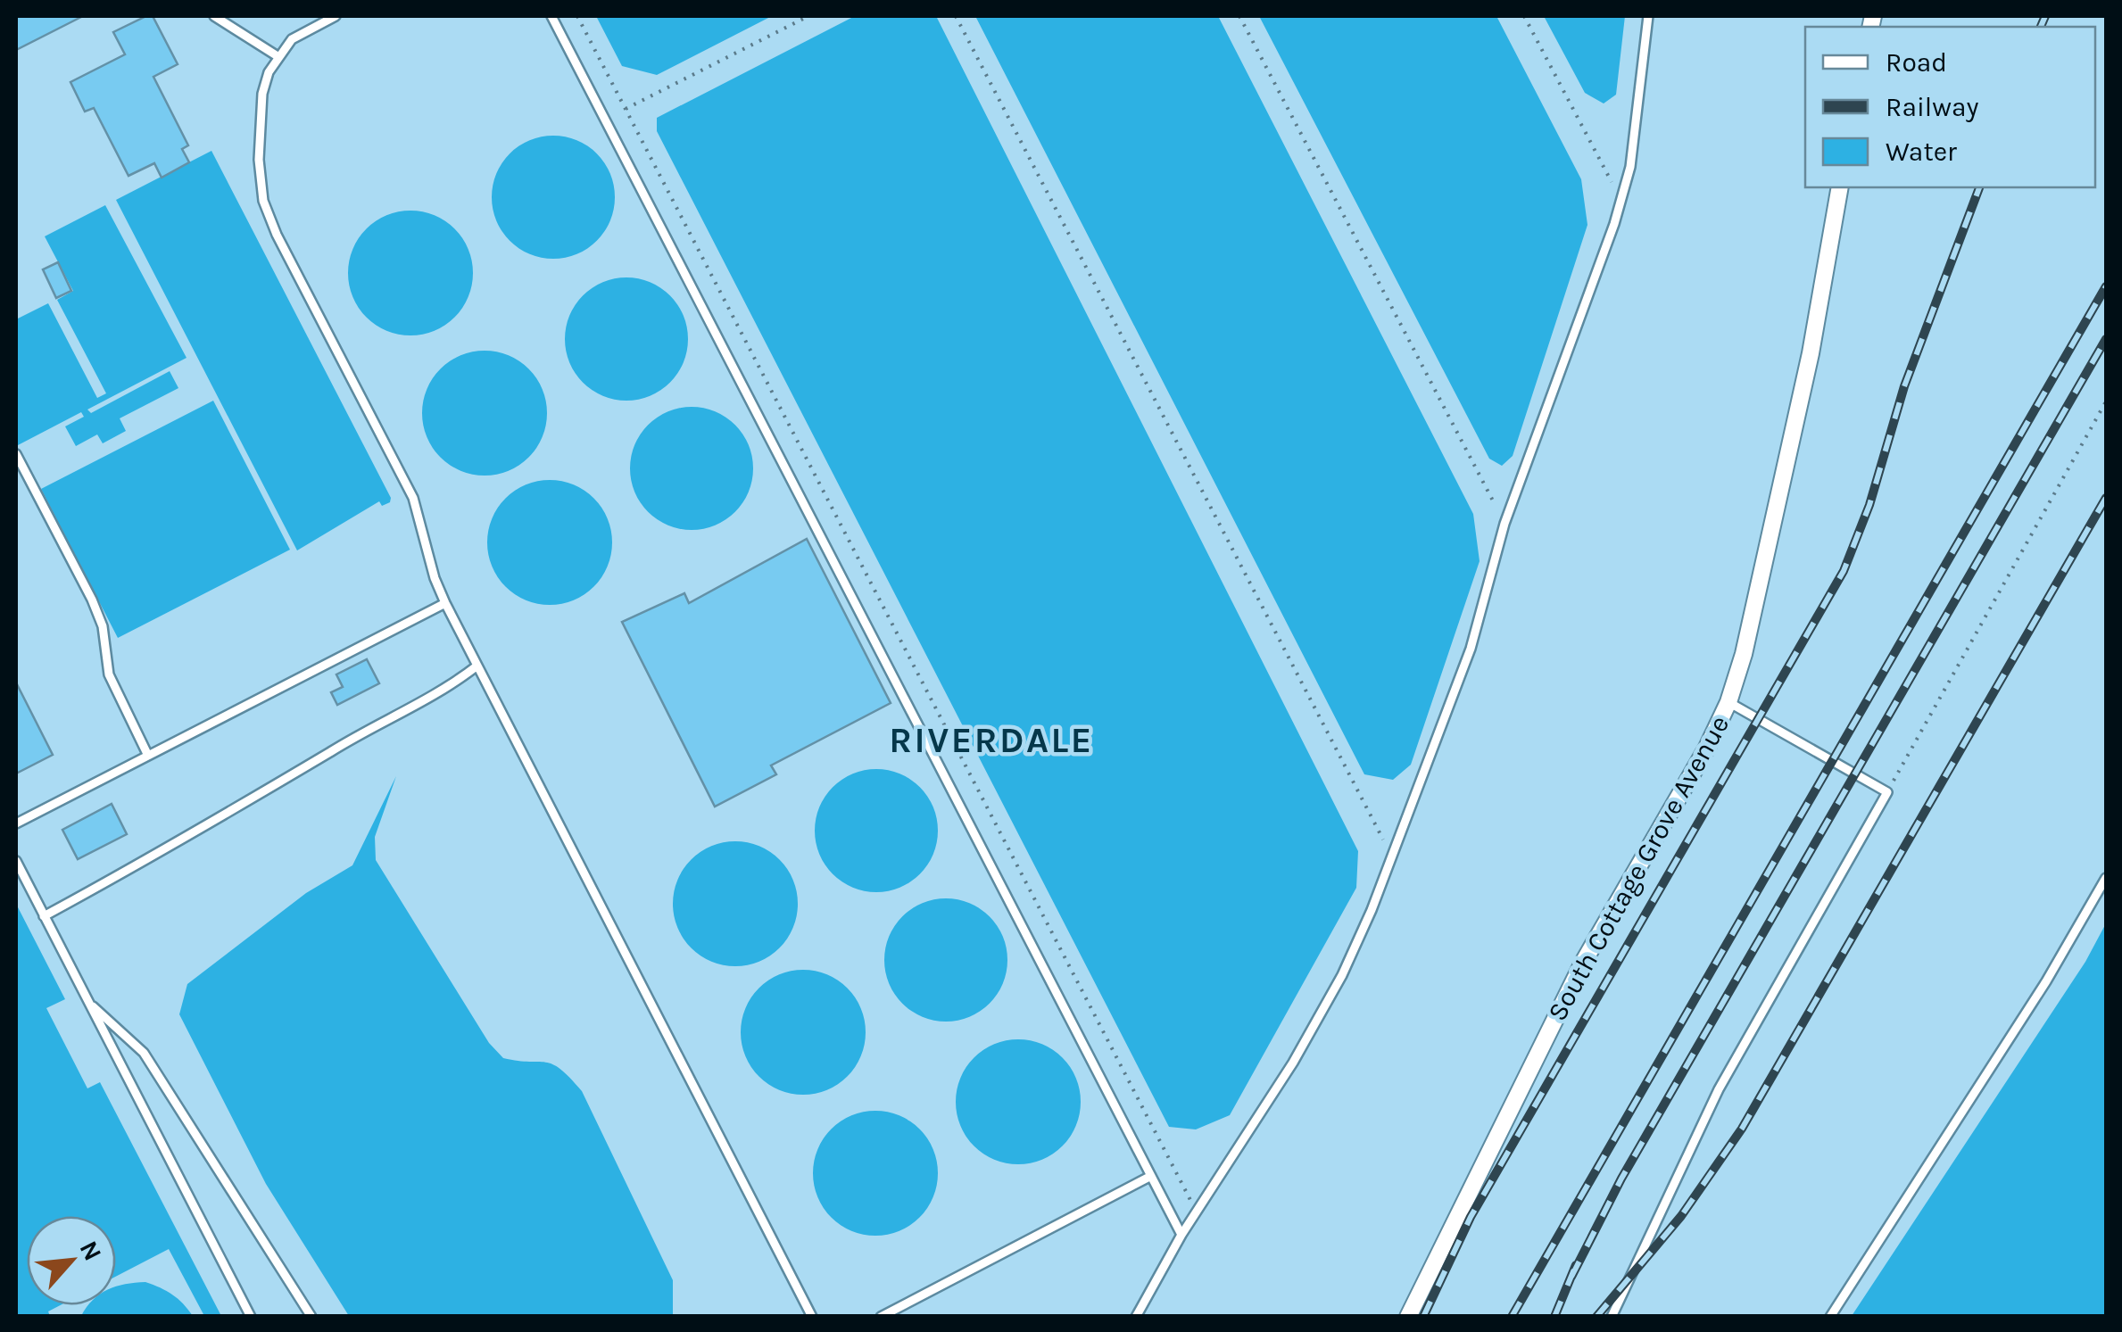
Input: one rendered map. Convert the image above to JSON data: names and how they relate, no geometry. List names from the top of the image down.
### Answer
{
  "streets": {
    "street": ["South Cottage Grove Avenue"]
  },
  "districts": ["RIVERDALE"],
  "legend": ["Road", "Railway", "Water"],
  "north": "top right"
}
